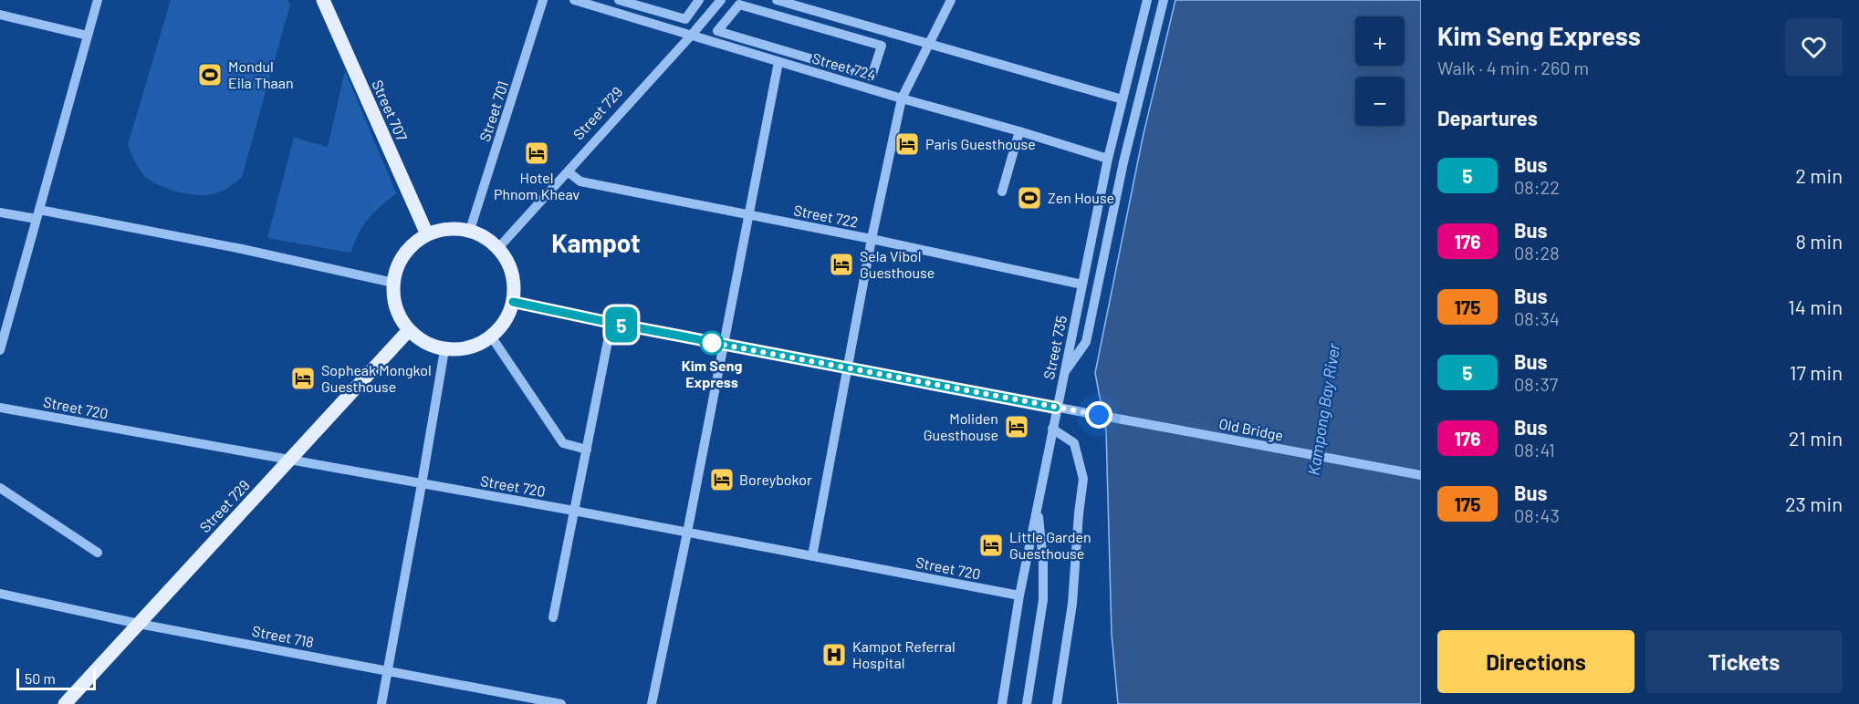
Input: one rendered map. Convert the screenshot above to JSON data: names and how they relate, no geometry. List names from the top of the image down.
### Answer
{
  "streets": {
    "main road": ["Street 707", "Street 729"],
    "street": [
      "Street 724",
      "Street 701",
      "Street 722",
      "Street 735",
      "Street 720",
      "Old Bridge",
      "Street 718"
    ]
  },
  "crossings": [
    ["Street 724", "Street 729"],
    ["Street 724", "Street 735"],
    ["Street 707", "Street 701"],
    ["Street 707", "Street 729"],
    ["Street 707", "Old Bridge"],
    ["Street 701", "Street 729"],
    ["Street 701", "Old Bridge"],
    ["Street 729", "Street 722"],
    ["Street 729", "Street 720"],
    ["Street 729", "Old Bridge"],
    ["Street 729", "Street 718"],
    ["Street 722", "Street 735"],
    ["Street 735", "Street 720"],
    ["Street 735", "Old Bridge"]
  ],
  "districts": ["Kampot"],
  "water": ["Kampong Bay River"],
  "places": {
    "sports": ["Mondul Eila Thaan", "Zen House"],
    "hotel": [
      "Paris Guesthouse",
      "Hotel Phnom Kheav",
      "Sela Vibol Guesthouse",
      "Sopheak Mongkol Guesthouse",
      "Moliden Guesthouse",
      "Boreybokor",
      "Little Garden Guesthouse"
    ],
    "other": ["Kim Seng Express"],
    "hospital": ["Kampot Referral Hospital"]
  },
  "lines": ["bus line 5"],
  "scale_bar": "50 m",
  "page": {
    "on_map": "5",
    "heading": [
      ["Kim Seng Express", "Walk · 4 min · 260 m"],
      "Departures"
    ],
    "map_buttons": ["+", "−"],
    "list": [
      {
        "mark": "5",
        "name": "Bus",
        "note": "08:22",
        "value": "2 min"
      },
      {
        "mark": "176",
        "name": "Bus",
        "note": "08:28",
        "value": "8 min"
      },
      {
        "mark": "175",
        "name": "Bus",
        "note": "08:34",
        "value": "14 min"
      },
      {
        "mark": "5",
        "name": "Bus",
        "note": "08:37",
        "value": "17 min"
      },
      {
        "mark": "176",
        "name": "Bus",
        "note": "08:41",
        "value": "21 min"
      },
      {
        "mark": "175",
        "name": "Bus",
        "note": "08:43",
        "value": "23 min"
      }
    ],
    "buttons": ["Directions", "Tickets"],
    "scale": "50 m"
  }
}
